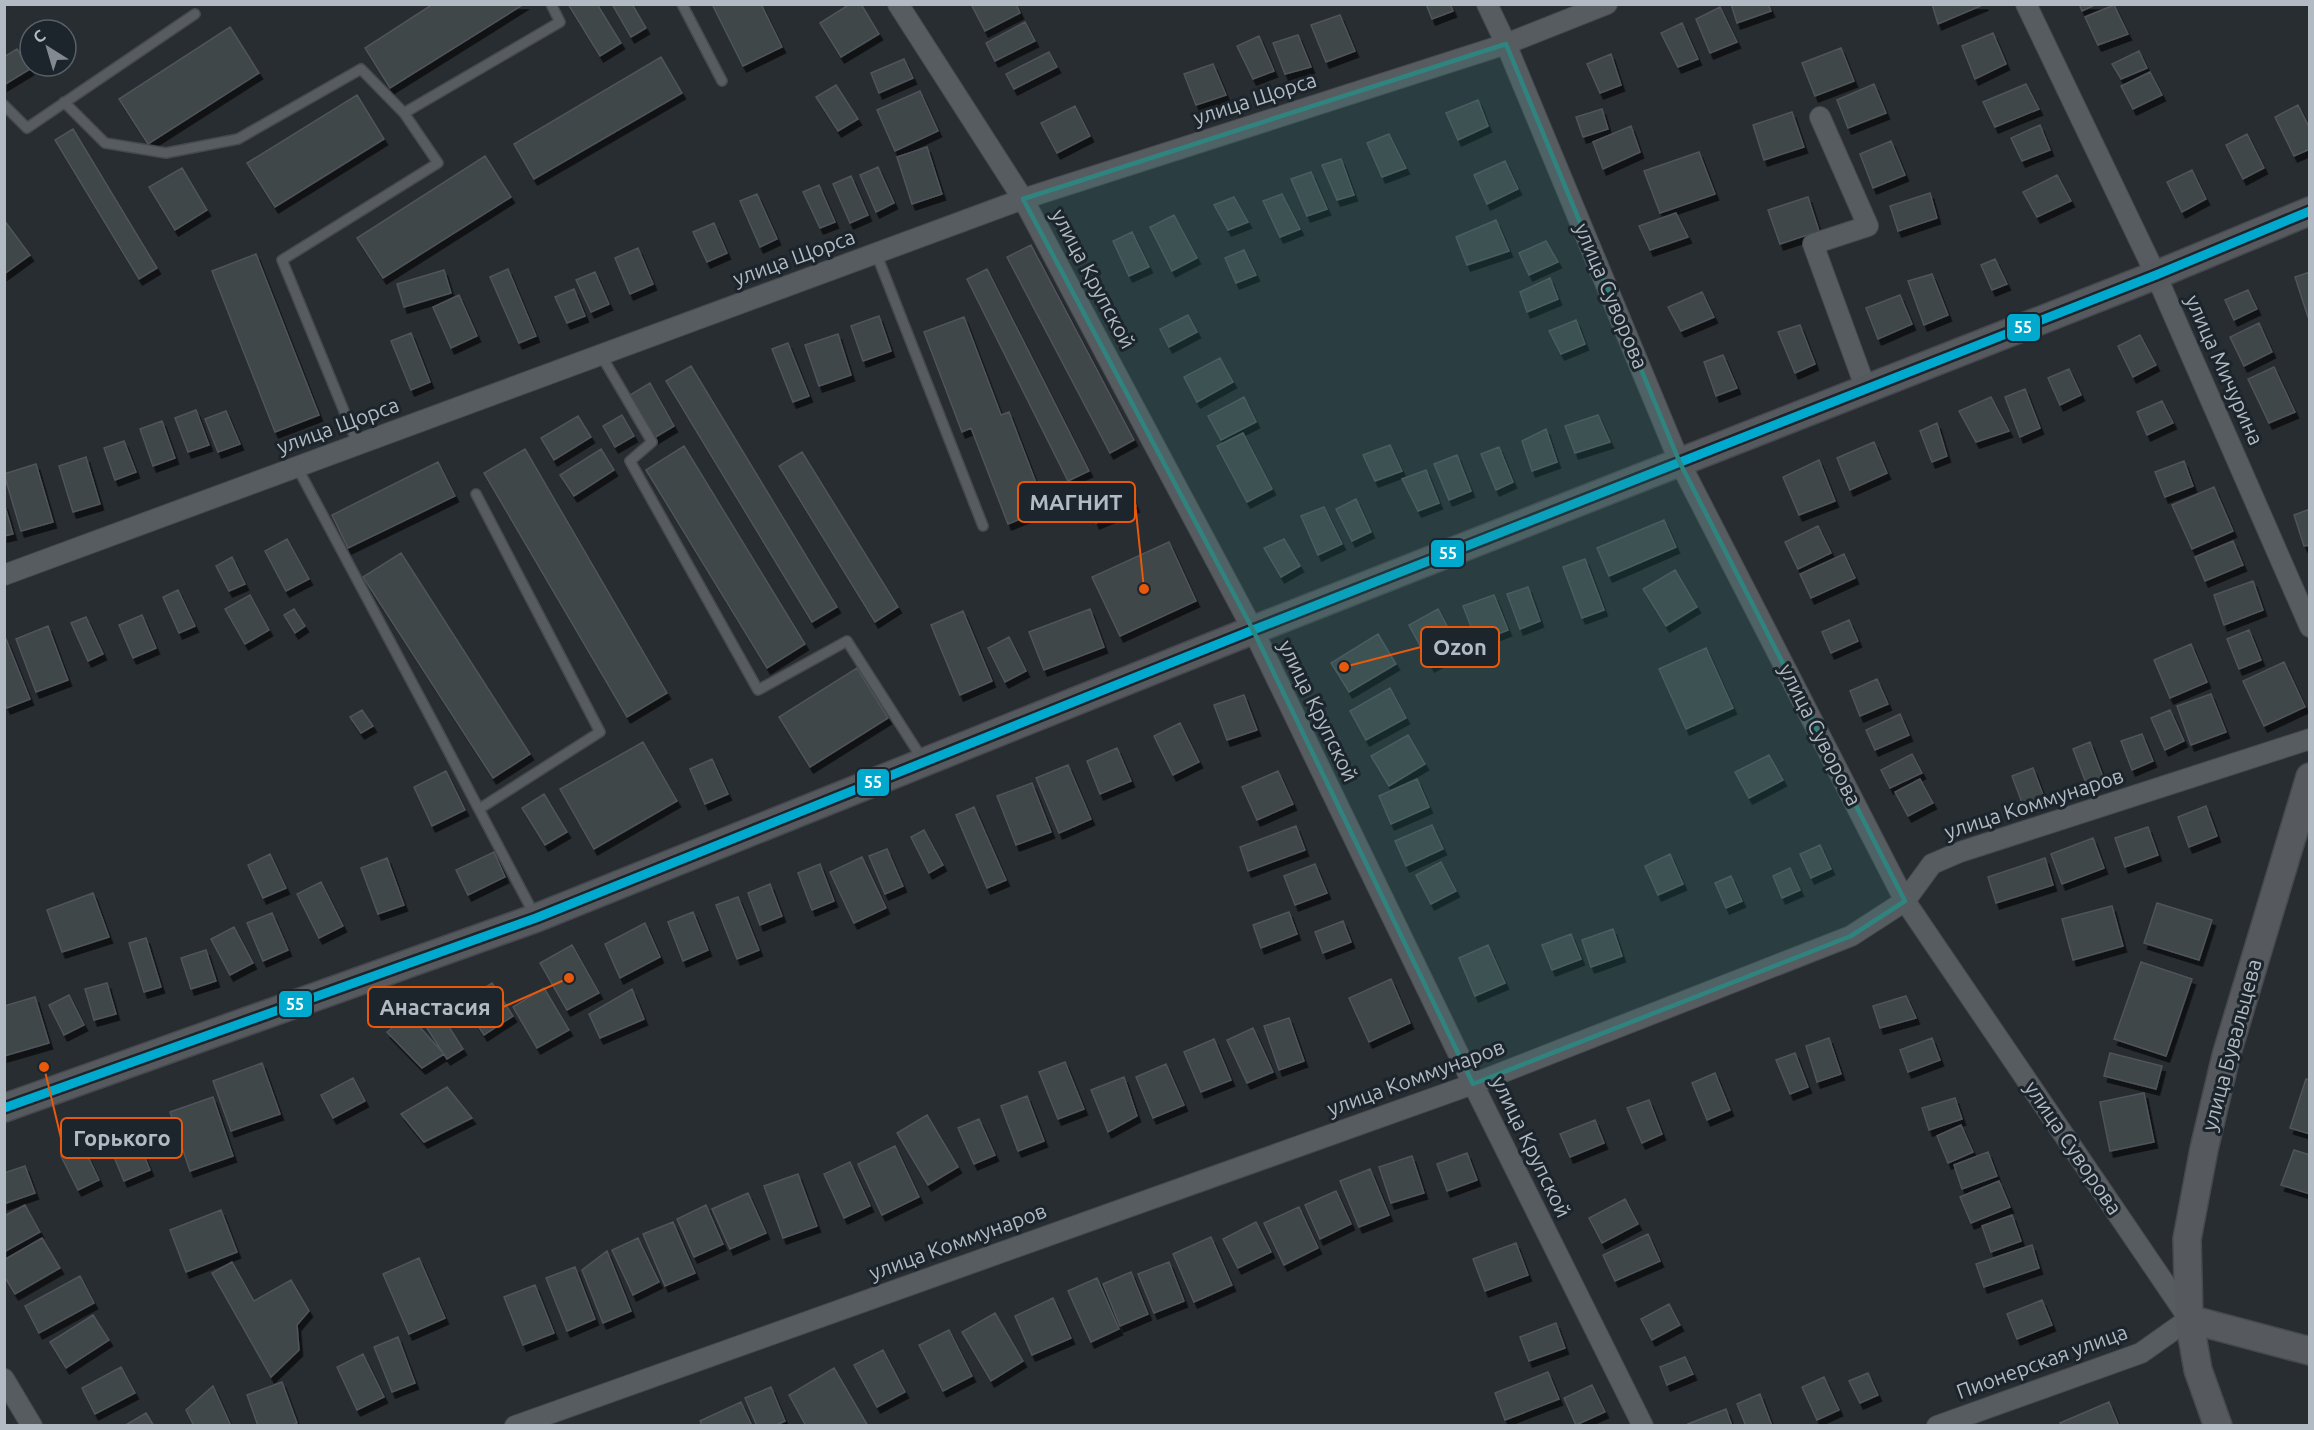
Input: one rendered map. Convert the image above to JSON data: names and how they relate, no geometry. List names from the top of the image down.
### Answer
{
  "streets": {
    "main road": ["улица Суворова", "улица Бувальцева"],
    "street": [
      "улица Щорса",
      "улица Крупской",
      "улица Мичурина",
      "улица Коммунаров",
      "Пионерская улица"
    ]
  },
  "crossings": [
    ["улица Щорса", "улица Крупской"],
    ["улица Щорса", "улица Суворова"],
    ["улица Крупской", "улица Коммунаров"],
    ["улица Суворова", "улица Коммунаров"],
    ["улица Суворова", "улица Бувальцева"],
    ["улица Суворова", "Пионерская улица"],
    ["улица Бувальцева", "Пионерская улица"]
  ],
  "places": [
    "МАГНИТ",
    "Ozon",
    "Анастасия",
    "Горького"
  ],
  "lines": ["transit line 55"],
  "north": "top left"
}
